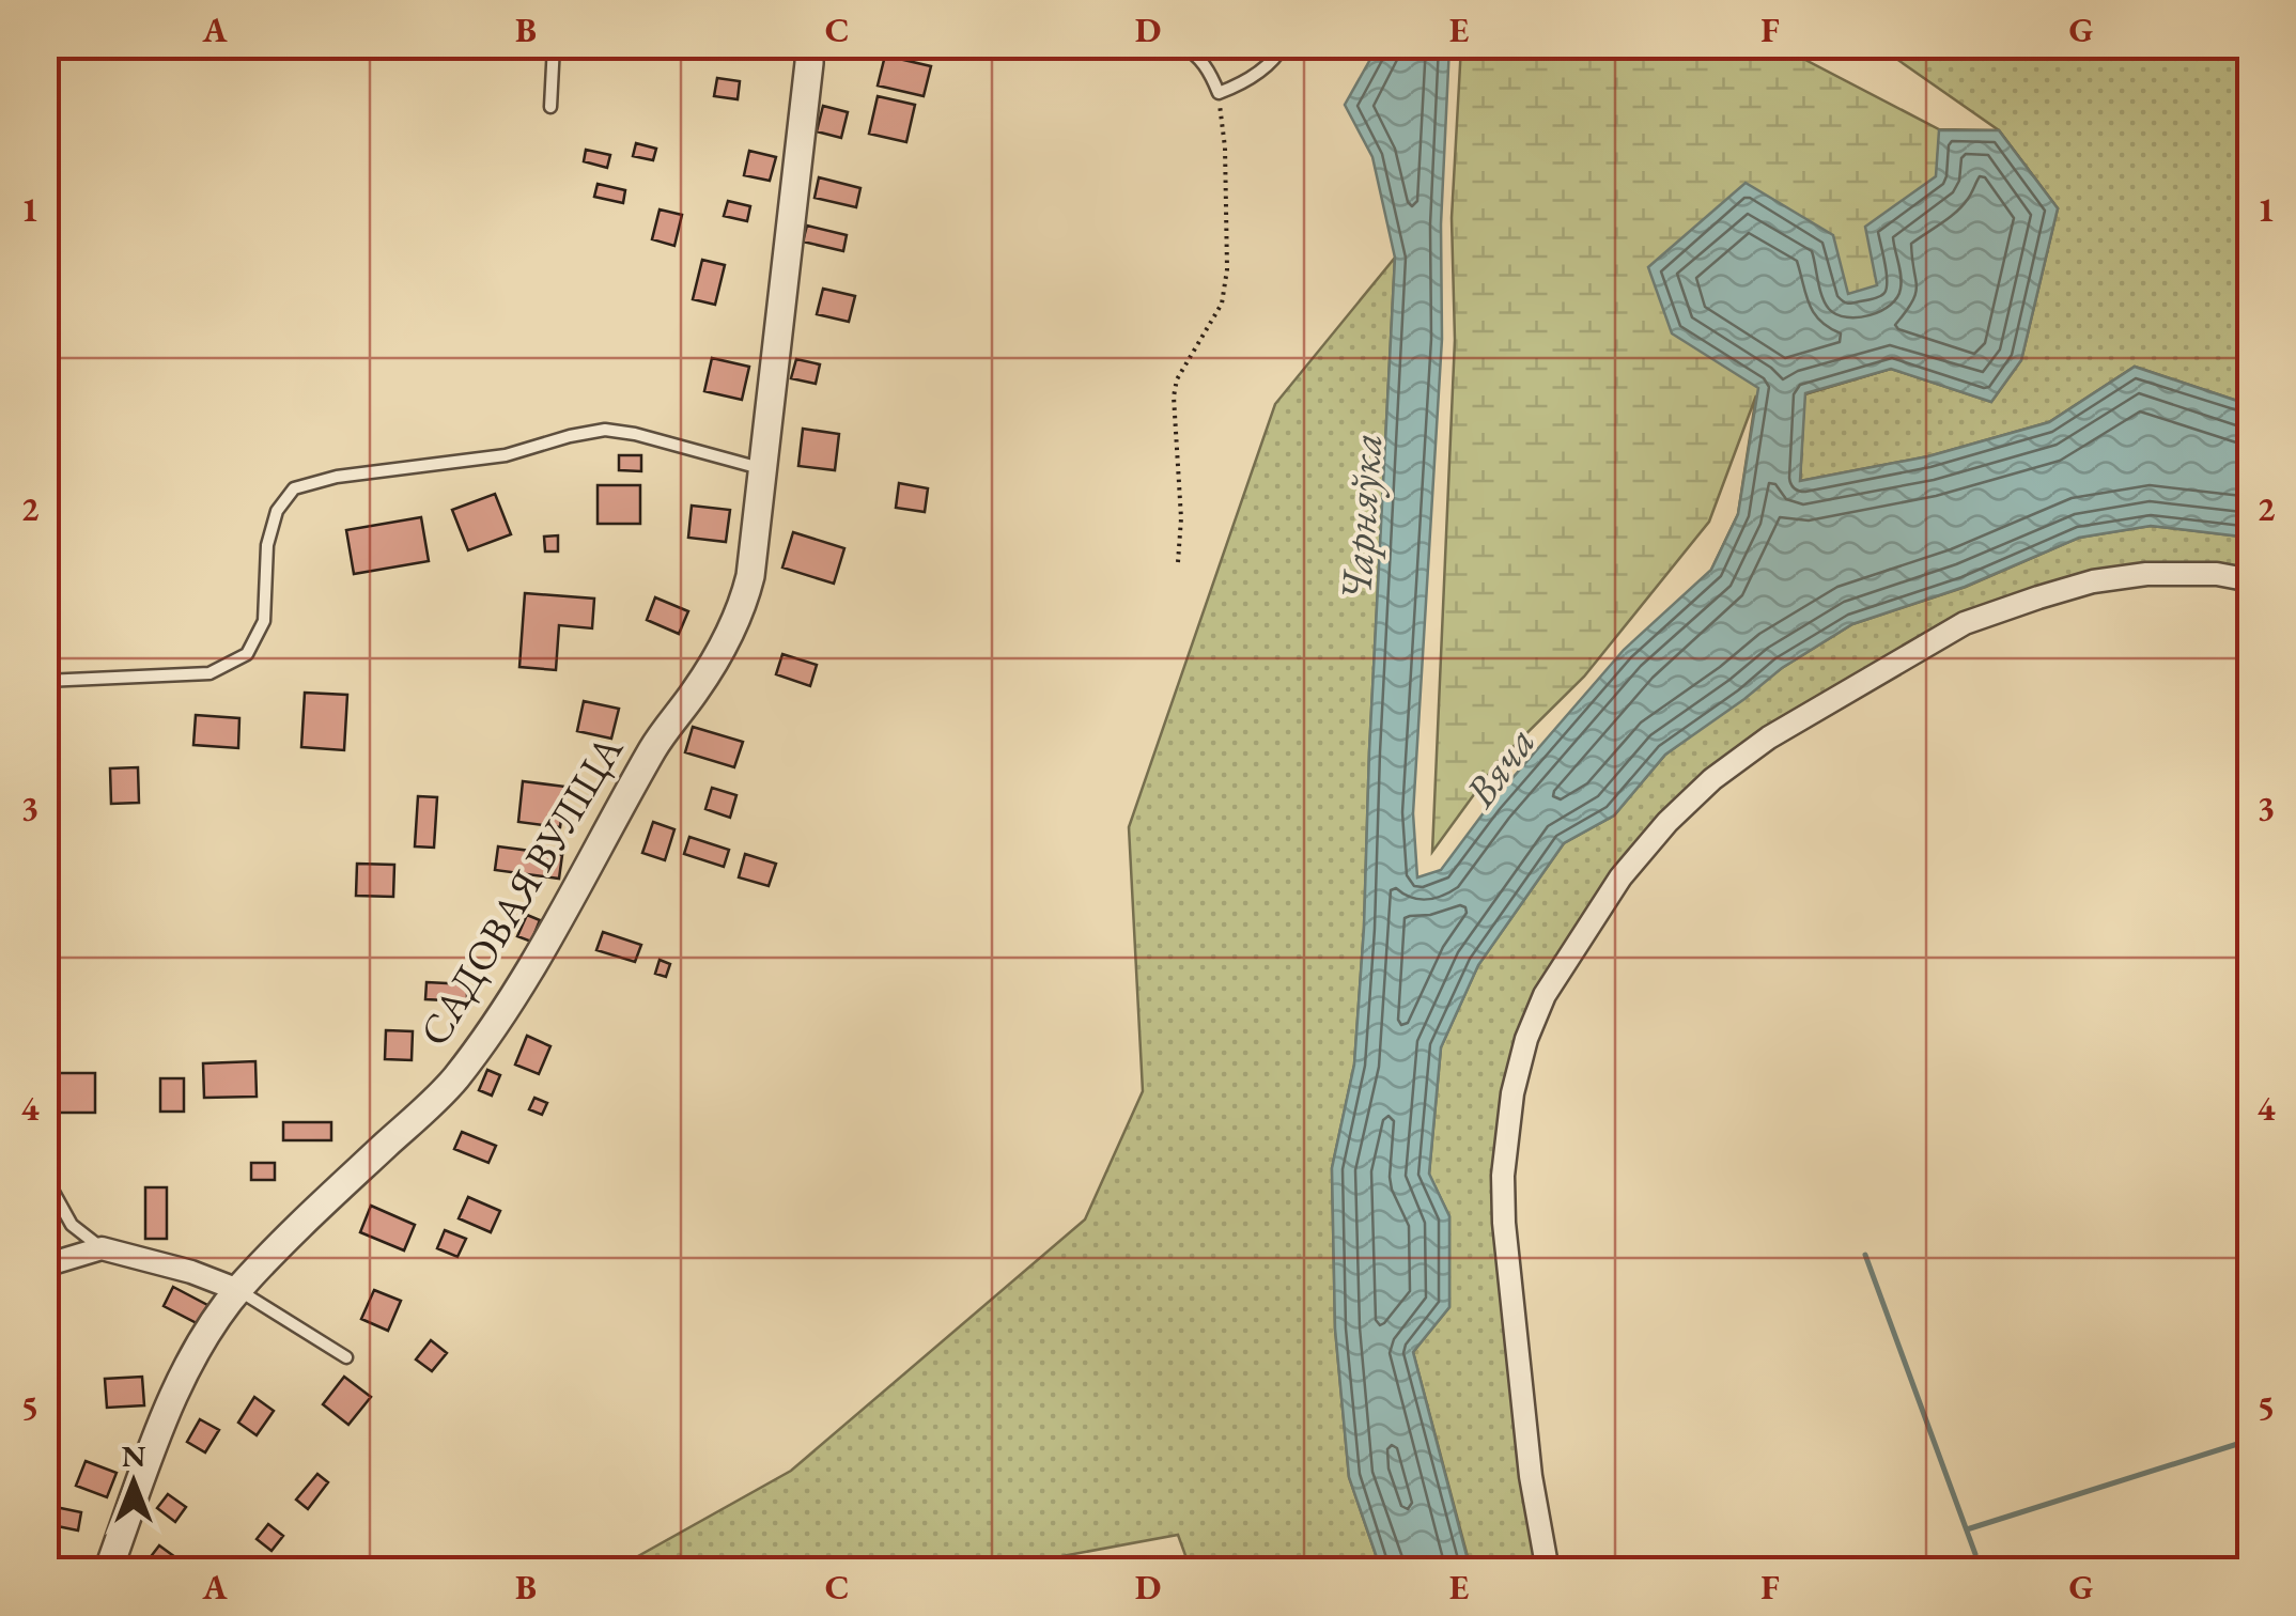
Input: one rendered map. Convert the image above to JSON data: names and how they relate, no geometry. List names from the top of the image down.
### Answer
{
  "streets": {
    "street": ["САДОВАЯ ВУЛІЦА"]
  },
  "water": ["Чарняўка", "Вяча"],
  "north": "top",
  "grid": {
    "columns": [
      "A",
      "B",
      "C",
      "D",
      "E",
      "F",
      "G"
    ],
    "rows": [
      "1",
      "2",
      "3",
      "4",
      "5"
    ]
  }
}
